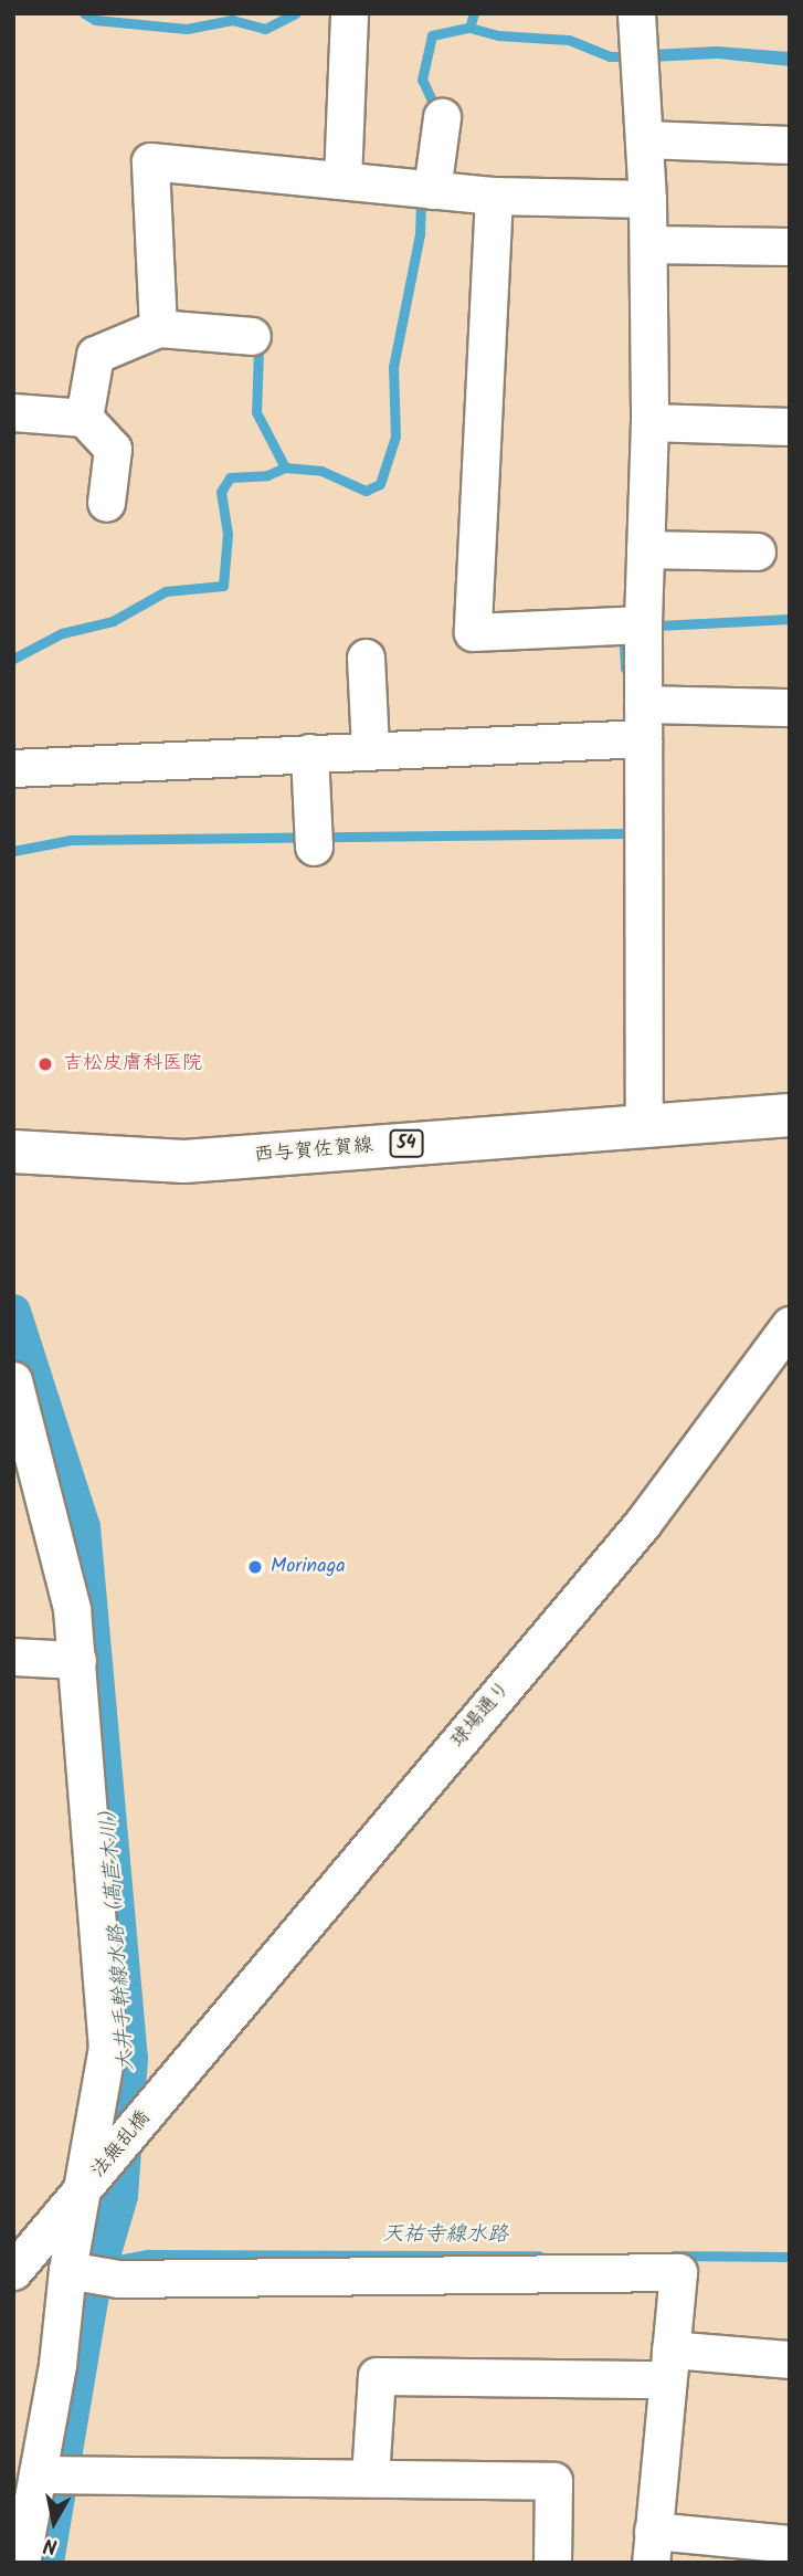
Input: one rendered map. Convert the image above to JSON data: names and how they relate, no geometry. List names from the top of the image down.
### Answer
{
  "streets": {
    "main road": ["54", "西与賀佐賀線"],
    "street": ["球場通り", "法無乱橋"]
  },
  "crossings": [
    ["球場通り", "法無乱橋"]
  ],
  "water": ["大井手幹線水路（萵苣木川）", "天祐寺線水路"],
  "places": ["吉松皮膚科医院", "Morinaga"],
  "north": "bottom"
}
